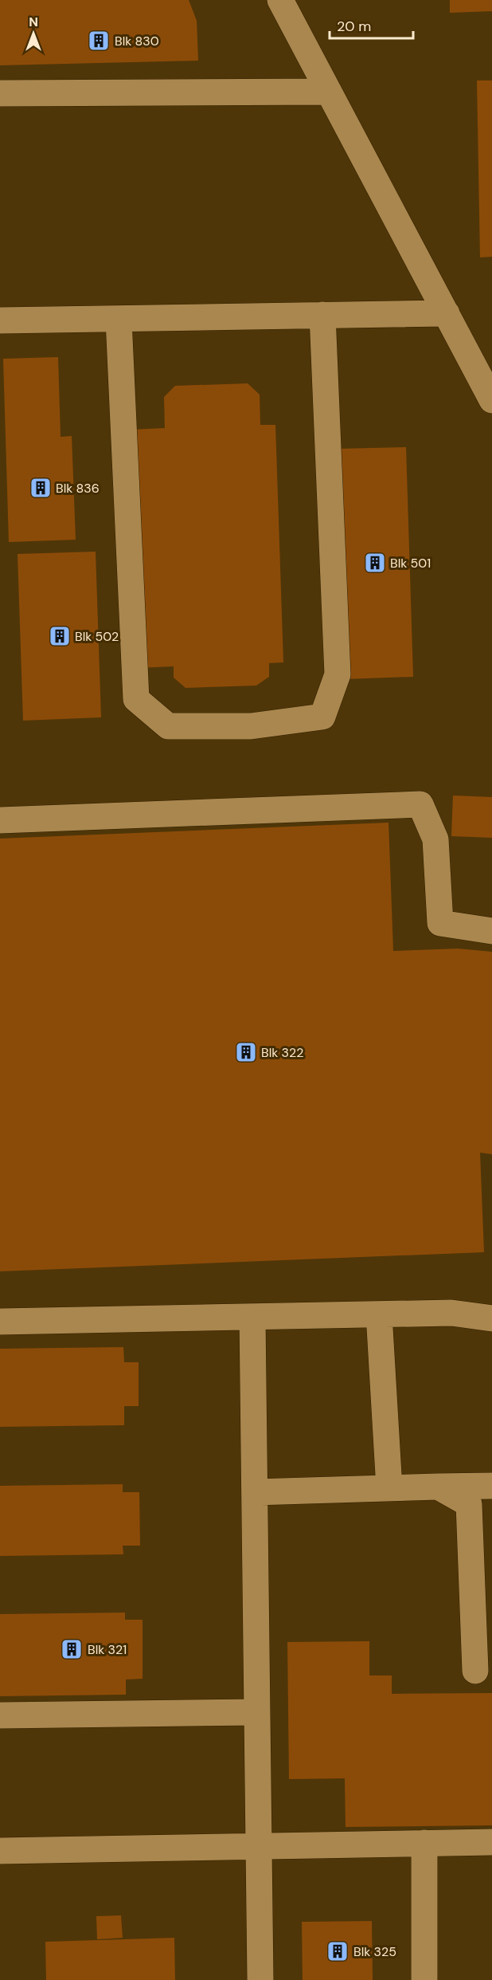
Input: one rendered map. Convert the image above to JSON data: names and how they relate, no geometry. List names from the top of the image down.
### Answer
{
  "places": {
    "building": [
      "Blk 830",
      "Blk 836",
      "Blk 501",
      "Blk 502",
      "Blk 322",
      "Blk 321",
      "Blk 325"
    ]
  },
  "scale_bar": "20 m",
  "north": "top"
}
